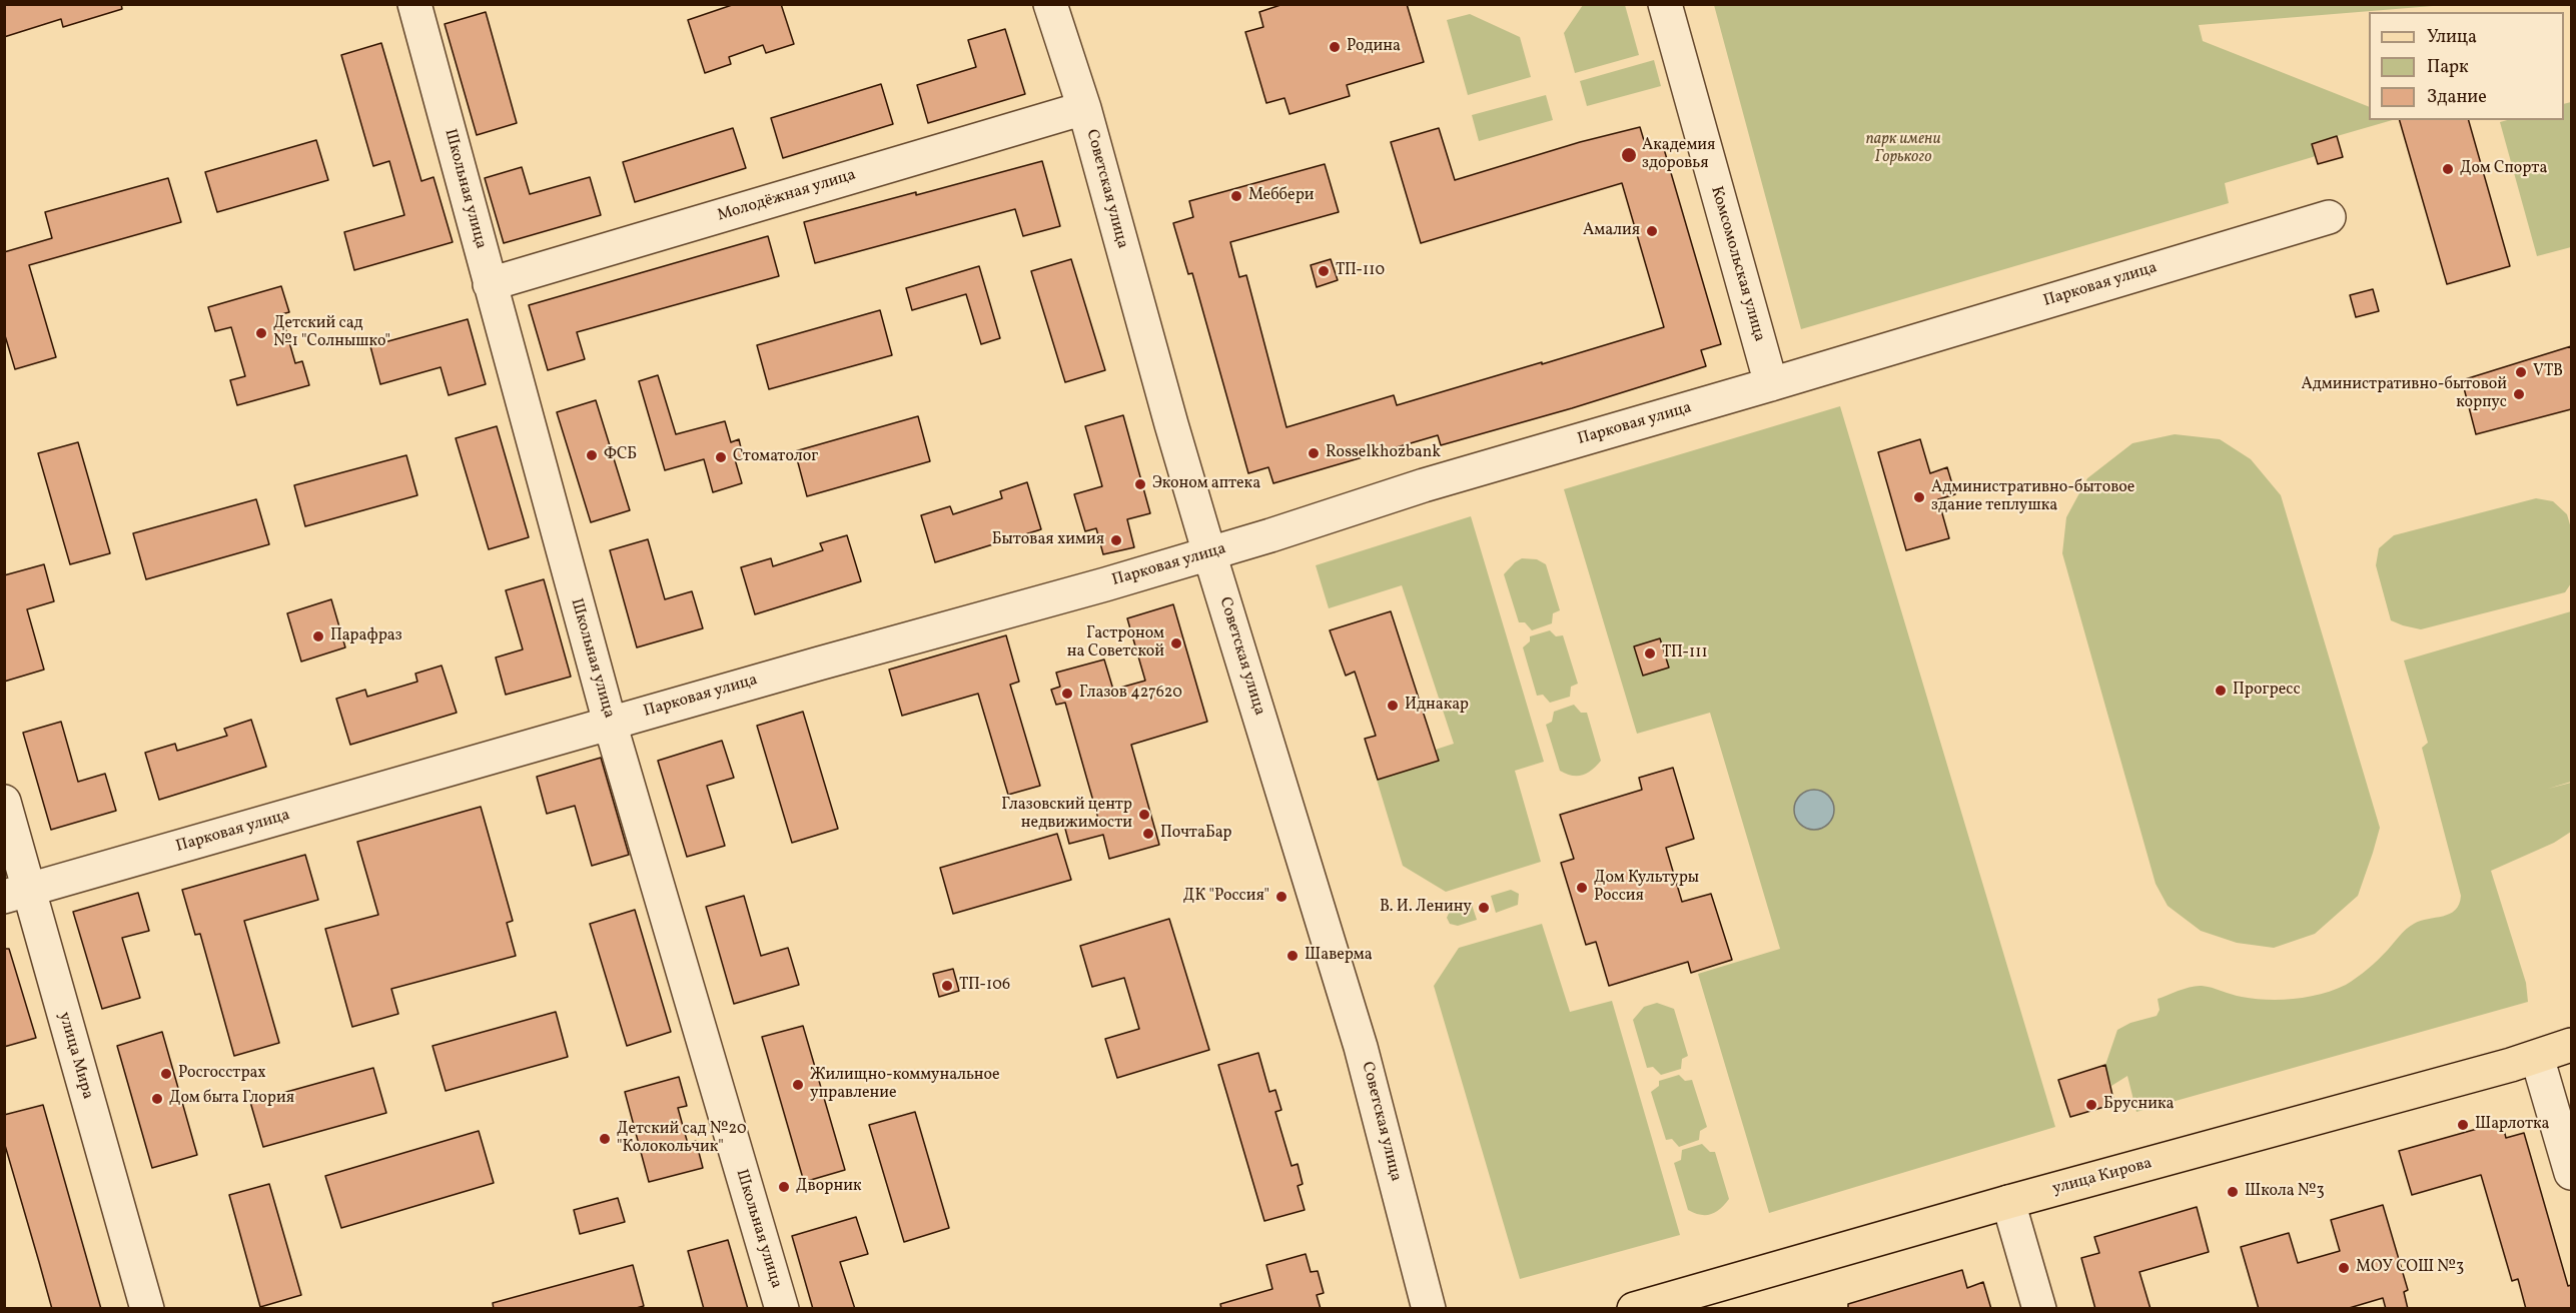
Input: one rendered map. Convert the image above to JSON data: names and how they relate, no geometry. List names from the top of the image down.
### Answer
{
  "streets": {
    "main road": ["улица Кирова"],
    "street": [
      "Школьная улица",
      "Советская улица",
      "Молодёжная улица",
      "Комсомольская улица",
      "Парковая улица",
      "улица Мира"
    ]
  },
  "crossings": [
    ["Школьная улица", "Молодёжная улица"],
    ["Школьная улица", "Парковая улица"],
    ["Советская улица", "Молодёжная улица"],
    ["Советская улица", "Парковая улица"],
    ["Комсомольская улица", "Парковая улица"],
    ["Парковая улица", "улица Мира"]
  ],
  "parks": ["парк имени Горького"],
  "places": [
    "Родина",
    "Академия здоровья",
    "Дом Спорта",
    "Меббери",
    "Амалия",
    "ТП-110",
    "Детский сад №1 \"Солнышко\"",
    "VTB",
    "Административно-бытовой корпус",
    "Rosselkhozbank",
    "ФСБ",
    "Стоматолог",
    "Эконом аптека",
    "Административно-бытовое здание теплушка",
    "Бытовая химия",
    "Парафраз",
    "Гастроном на Советской",
    "ТП-111",
    "Прогресс",
    "Глазов 427620",
    "Иднакар",
    "Глазовский центр недвижимости",
    "ПочтаБар",
    "Дом Культуры Россия",
    "ДК \"Россия\"",
    "В. И. Ленину",
    "Шаверма",
    "ТП-106",
    "Росгосстрах",
    "Жилищно-коммунальное управление",
    "Дом быта Глория",
    "Брусника",
    "Шарлотка",
    "Детский сад №20 \"Колокольчик\"",
    "Дворник",
    "Школа №3",
    "МОУ СОШ №3"
  ],
  "legend": ["Улица", "Парк", "Здание"]
}
